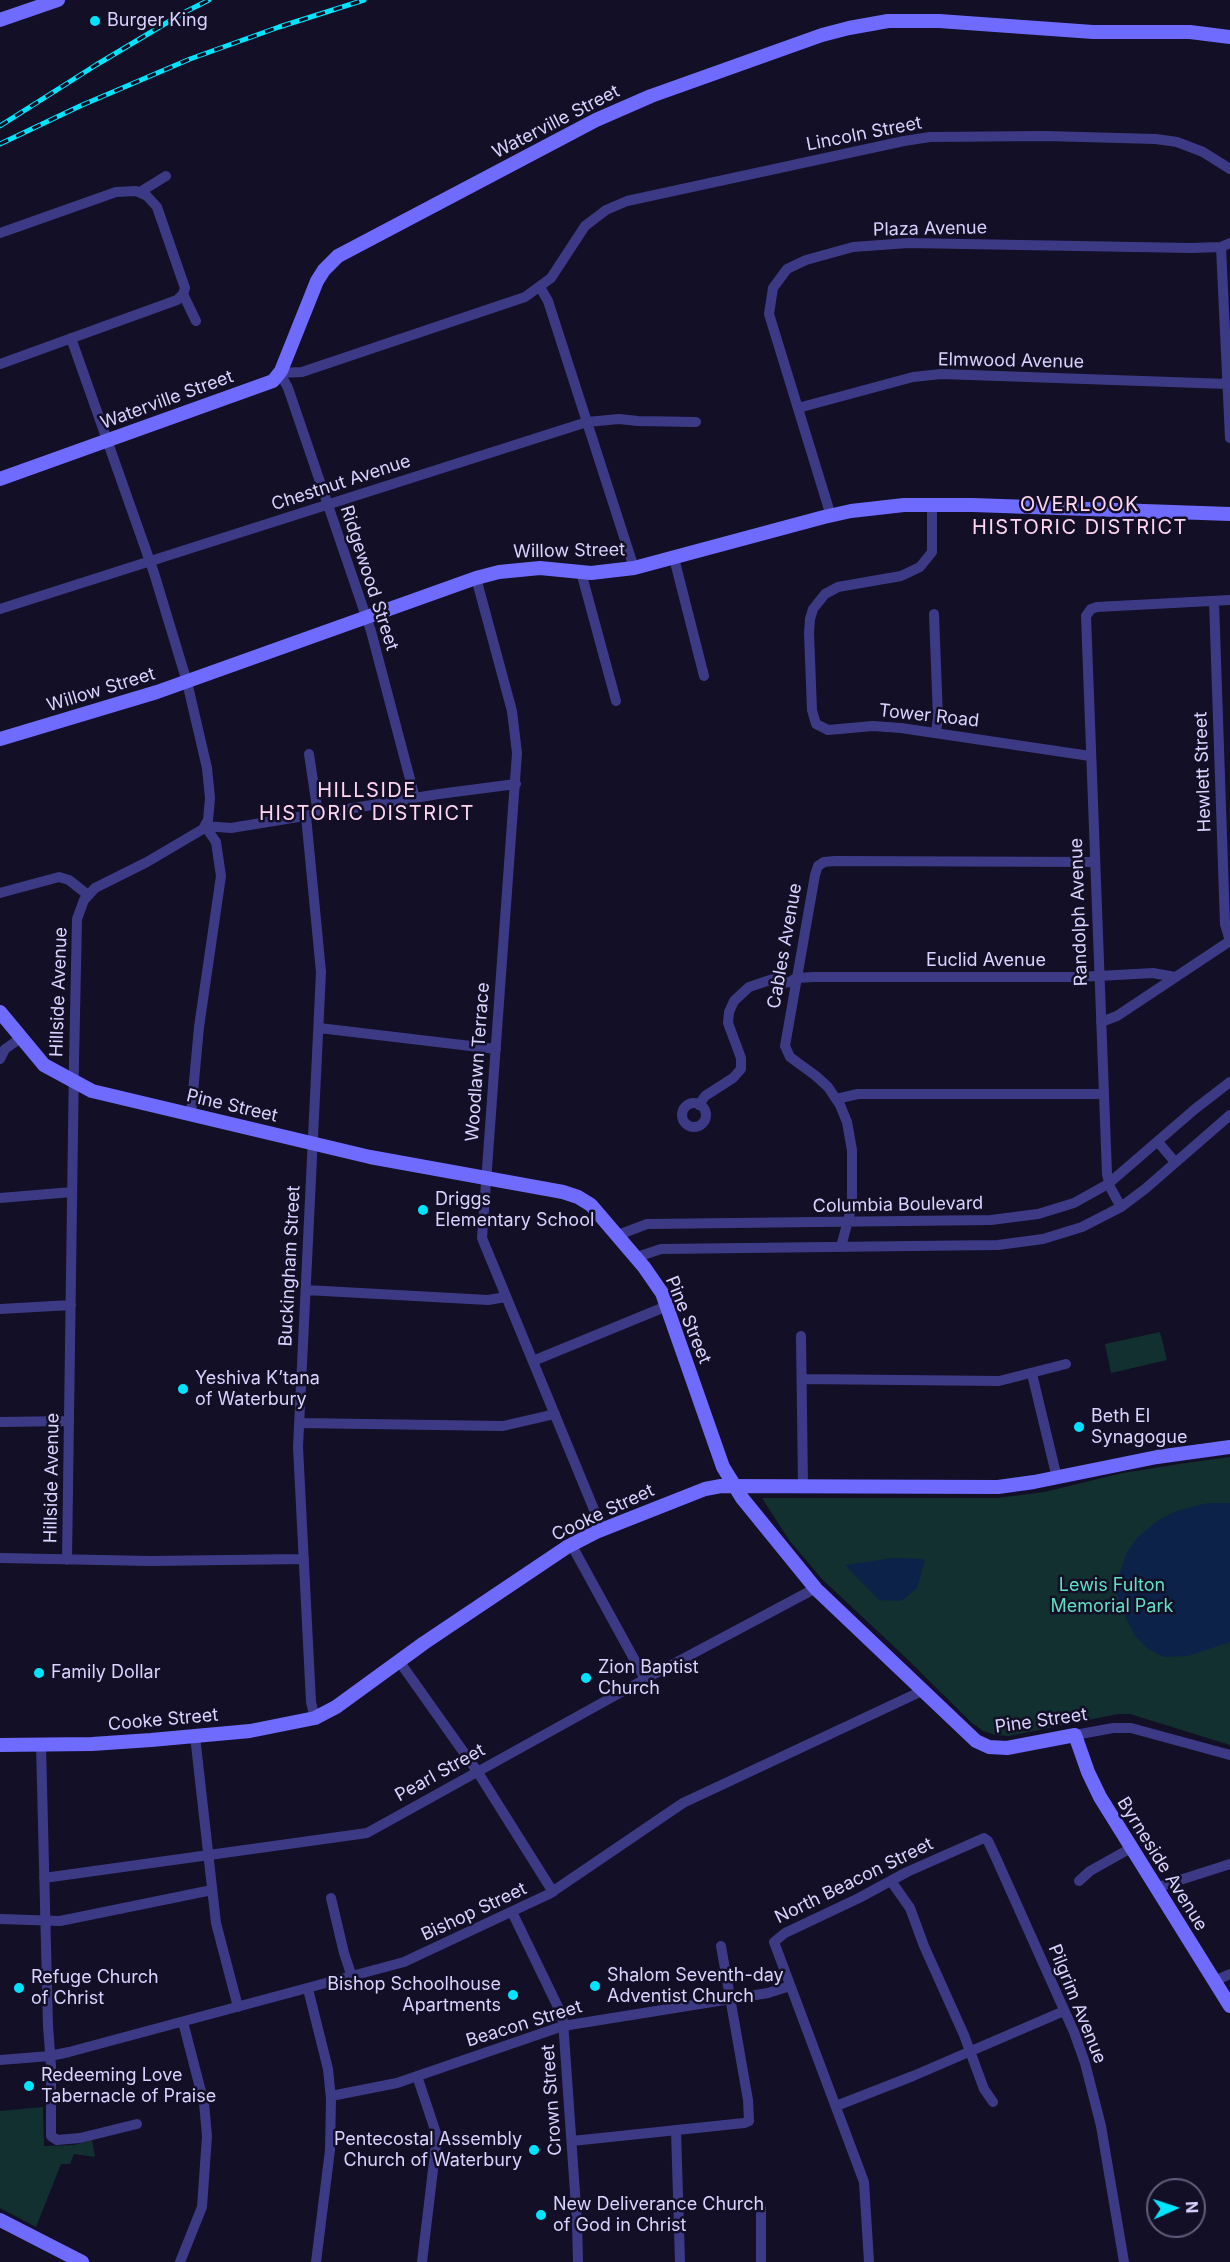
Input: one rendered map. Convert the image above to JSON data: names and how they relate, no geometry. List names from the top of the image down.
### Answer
{
  "streets": {
    "street": [
      "Waterville Street",
      "Lincoln Street",
      "Plaza Avenue",
      "Elmwood Avenue",
      "Chestnut Avenue",
      "Willow Street",
      "Ridgewood Street",
      "Tower Road",
      "Hewlett Street",
      "Randolph Avenue",
      "Cables Avenue",
      "Euclid Avenue",
      "Hillside Avenue",
      "Woodlawn Terrace",
      "Pine Street",
      "Columbia Boulevard",
      "Buckingham Street",
      "Cooke Street",
      "Pearl Street",
      "Byrneside Avenue",
      "North Beacon Street",
      "Bishop Street",
      "Pilgrim Avenue",
      "Beacon Street",
      "Crown Street"
    ]
  },
  "crossings": [
    ["Waterville Street", "Ridgewood Street"],
    ["Plaza Avenue", "Elmwood Avenue"],
    ["Plaza Avenue", "Willow Street"],
    ["Chestnut Avenue", "Ridgewood Street"],
    ["Willow Street", "Ridgewood Street"],
    ["Willow Street", "Tower Road"],
    ["Willow Street", "Woodlawn Terrace"],
    ["Tower Road", "Randolph Avenue"],
    ["Hewlett Street", "Randolph Avenue"],
    ["Randolph Avenue", "Cables Avenue"],
    ["Randolph Avenue", "Euclid Avenue"],
    ["Randolph Avenue", "Columbia Boulevard"],
    ["Cables Avenue", "Euclid Avenue"],
    ["Cables Avenue", "Columbia Boulevard"],
    ["Hillside Avenue", "Pine Street"],
    ["Woodlawn Terrace", "Pine Street"],
    ["Woodlawn Terrace", "Cooke Street"],
    ["Pine Street", "Columbia Boulevard"],
    ["Pine Street", "Buckingham Street"],
    ["Pine Street", "Cooke Street"],
    ["Pine Street", "Pearl Street"],
    ["Pine Street", "Byrneside Avenue"],
    ["Pine Street", "Bishop Street"],
    ["Buckingham Street", "Cooke Street"],
    ["North Beacon Street", "Pilgrim Avenue"],
    ["Bishop Street", "Crown Street"],
    ["Beacon Street", "Crown Street"]
  ],
  "districts": ["OVERLOOK HISTORIC DISTRICT", "HILLSIDE HISTORIC DISTRICT"],
  "parks": ["Lewis Fulton Memorial Park"],
  "places": [
    "Burger King",
    "Driggs Elementary School",
    "Yeshiva K’tana of Waterbury",
    "Beth El Synagogue",
    "Family Dollar",
    "Zion Baptist Church",
    "Shalom Seventh-day Adventist Church",
    "Refuge Church of Christ",
    "Bishop Schoolhouse Apartments",
    "Redeeming Love Tabernacle of Praise",
    "Pentecostal Assembly Church of Waterbury",
    "New Deliverance Church of God in Christ"
  ],
  "north": "right"
}
